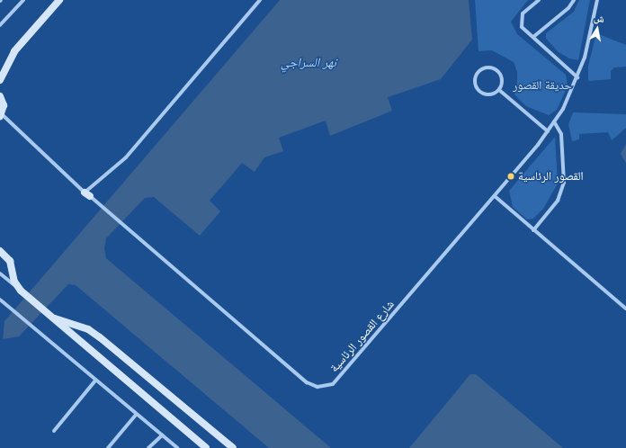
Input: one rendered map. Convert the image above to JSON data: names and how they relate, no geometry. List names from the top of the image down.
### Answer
{
  "streets": {
    "street": ["شارع القصور الرئاسية"]
  },
  "water": ["نهر السراجي"],
  "parks": ["حديقة القصور"],
  "places": ["القصور الرئاسية"],
  "north": "top"
}
